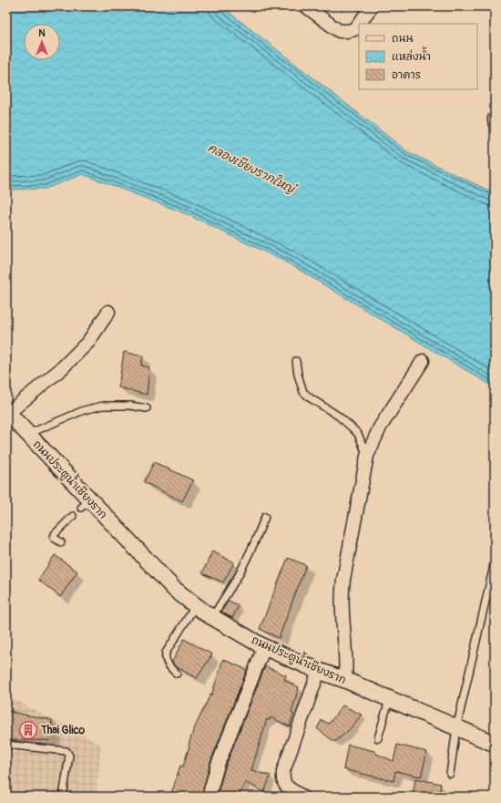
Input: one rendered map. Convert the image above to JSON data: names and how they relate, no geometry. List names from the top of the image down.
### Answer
{
  "streets": {
    "street": ["ถนนประตูน้ำเชียงราก"]
  },
  "water": ["คลองเชียงรากใหญ่"],
  "places": {
    "building": ["Thai Glico"]
  },
  "legend": ["ถนน", "แหล่งน้ำ", "อาคาร"],
  "north": "top"
}
